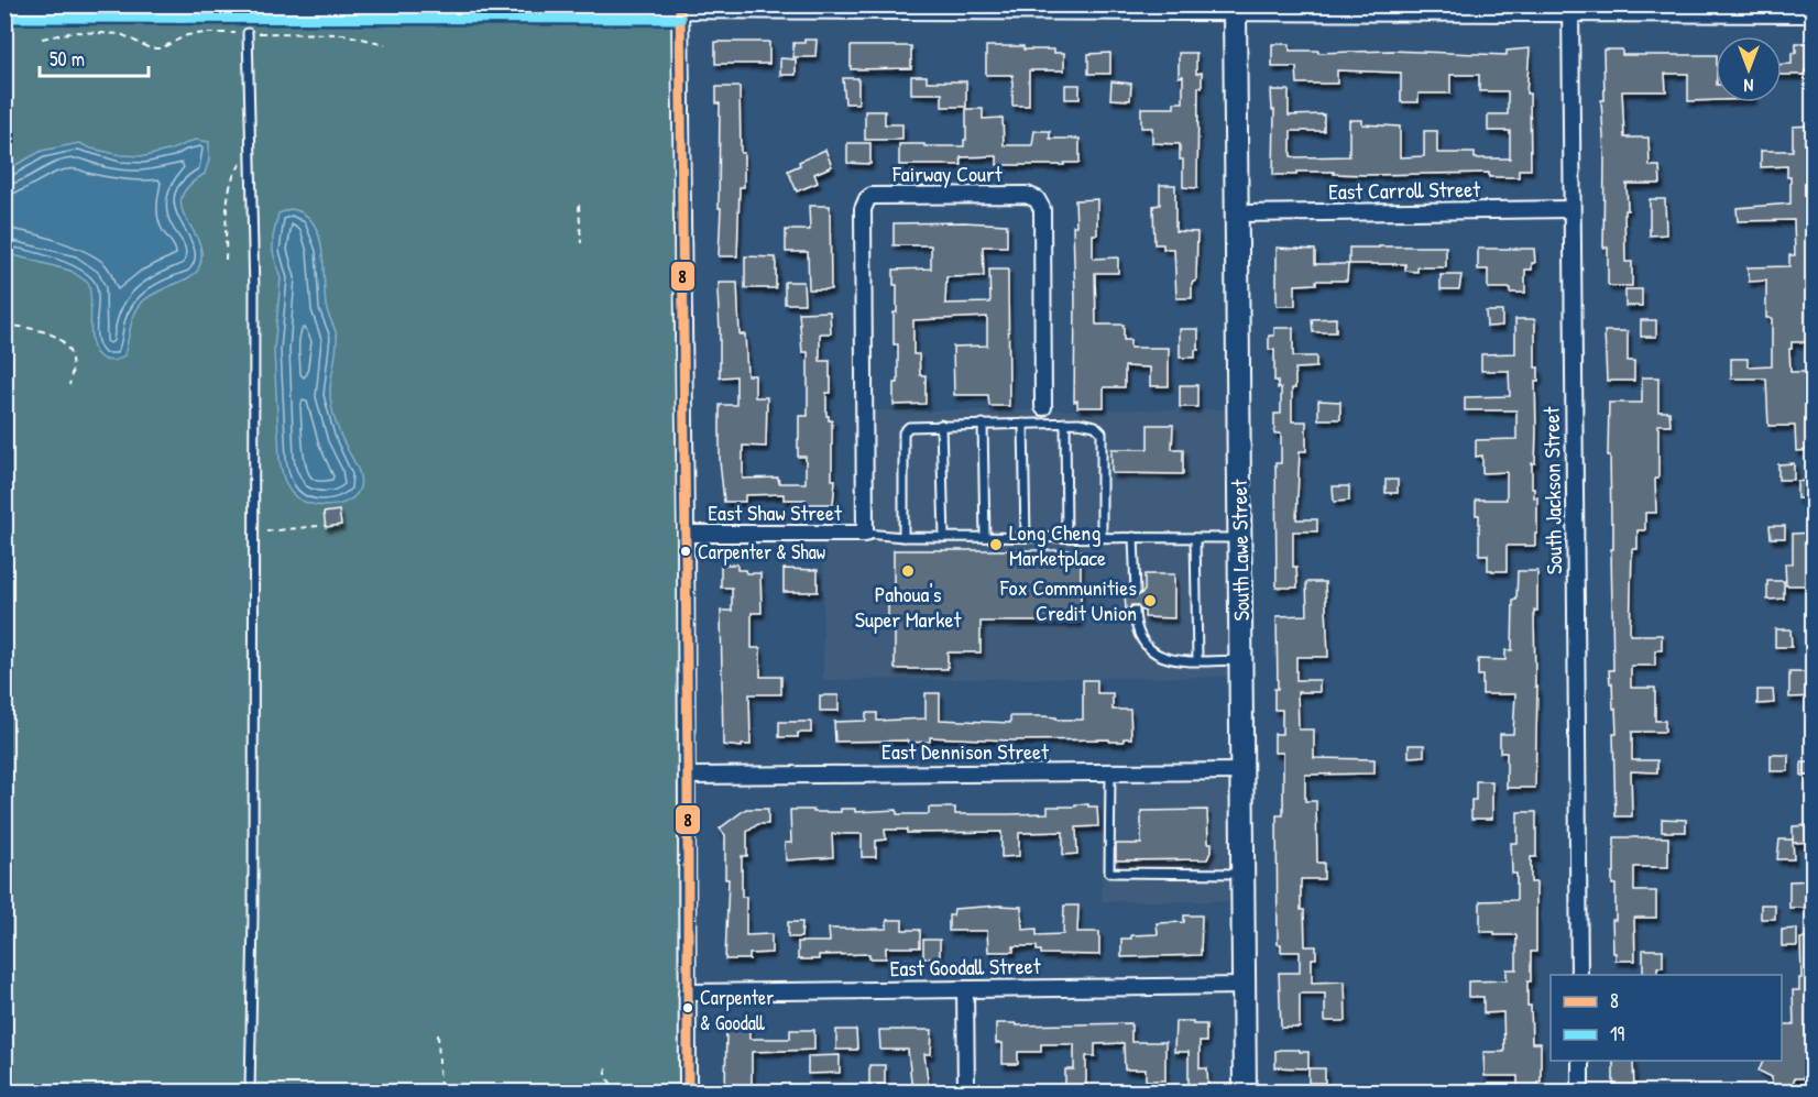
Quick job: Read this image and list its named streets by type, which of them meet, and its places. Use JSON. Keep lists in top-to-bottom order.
{
  "streets": {
    "main road": ["South Lawe Street"],
    "street": [
      "Fairway Court",
      "East Carroll Street",
      "South Jackson Street",
      "East Shaw Street",
      "East Dennison Street",
      "East Goodall Street"
    ]
  },
  "crossings": [
    ["Fairway Court", "East Shaw Street"],
    ["East Carroll Street", "South Jackson Street"],
    ["East Carroll Street", "South Lawe Street"],
    ["South Lawe Street", "East Dennison Street"],
    ["South Lawe Street", "East Goodall Street"]
  ],
  "places": [
    "Long Cheng Marketplace",
    "Carpenter & Shaw",
    "Pahoua's Super Market",
    "Fox Communities Credit Union",
    "Carpenter & Goodall"
  ],
  "lines": ["transit line 8", "transit line 19"],
  "legend": ["8", "19"],
  "scale_bar": "50 m",
  "north": "bottom"
}
